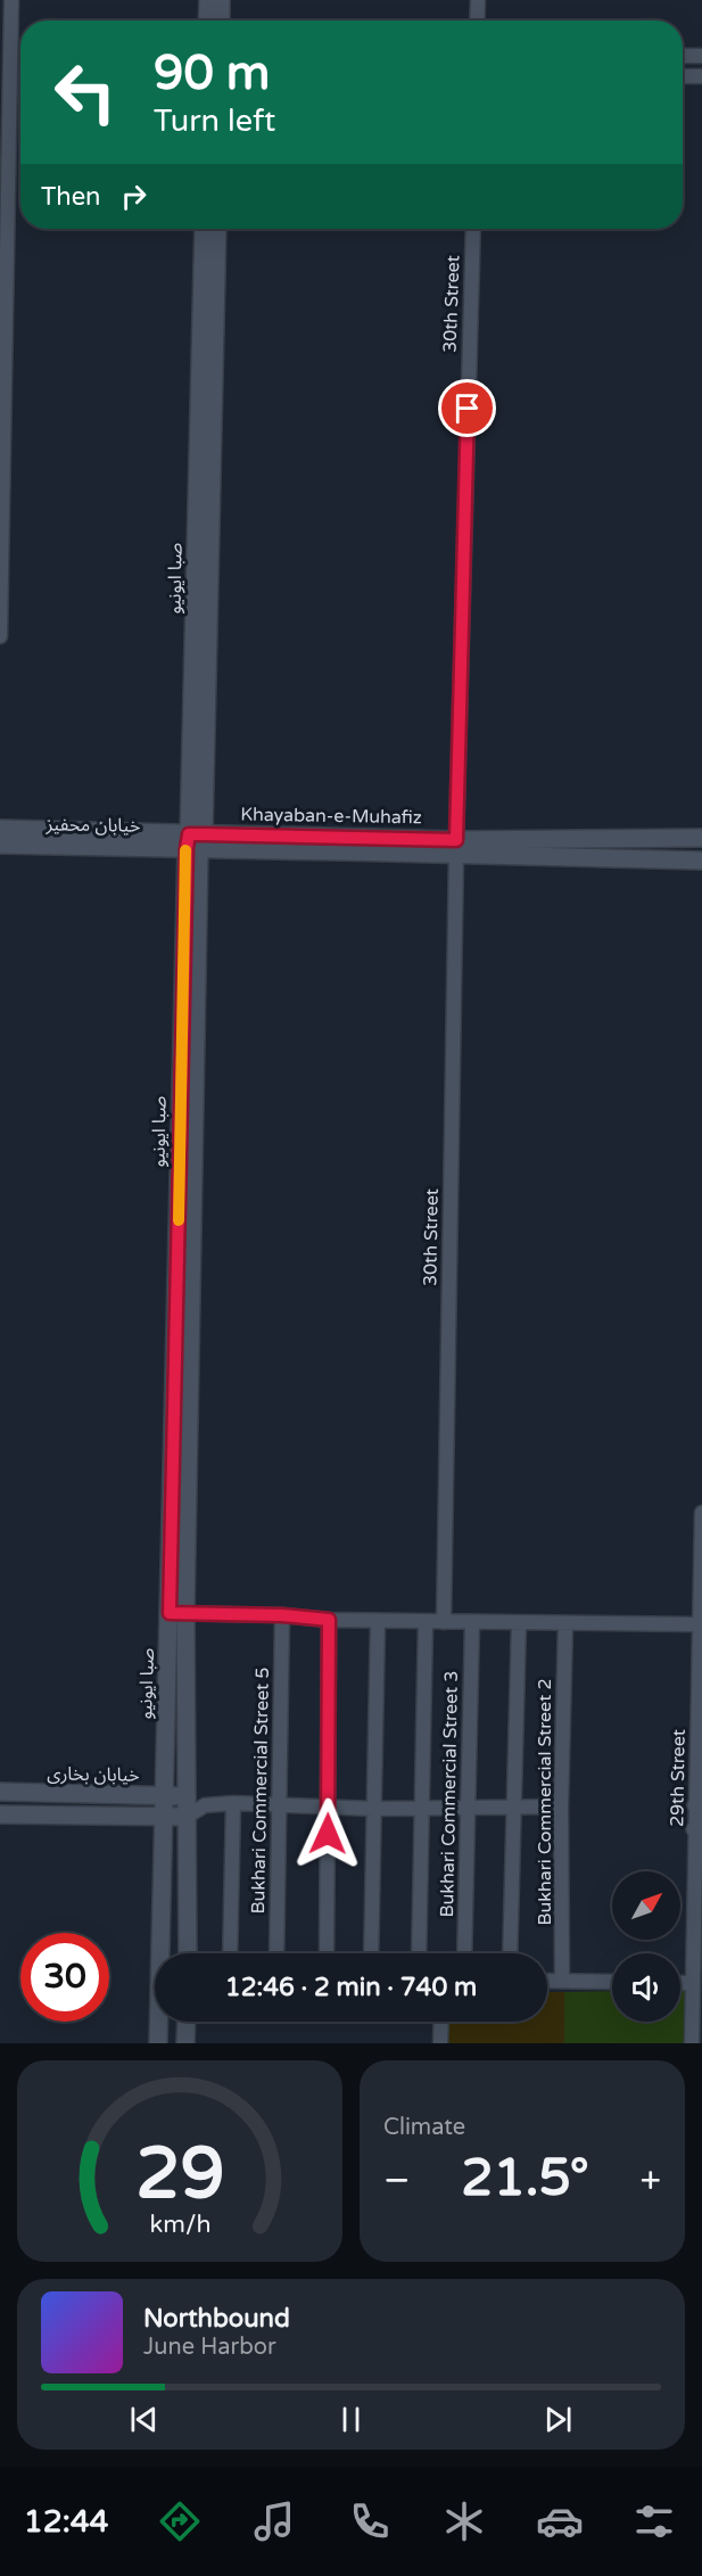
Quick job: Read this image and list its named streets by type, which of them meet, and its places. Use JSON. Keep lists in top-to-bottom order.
{
  "streets": {
    "main road": [
      "صبا ایونیو",
      "Khayaban-e-Muhafiz",
      "خیابان محفیز",
      "خیابان بخاری"
    ],
    "street": [
      "30th Street",
      "29th Street",
      "Bukhari Commercial Street 5",
      "Bukhari Commercial Street 3",
      "Bukhari Commercial Street 2"
    ]
  },
  "crossings": [
    ["30th Street", "Khayaban-e-Muhafiz"],
    ["صبا ایونیو", "Khayaban-e-Muhafiz"],
    ["صبا ایونیو", "خیابان محفیز"],
    ["صبا ایونیو", "خیابان بخاری"],
    ["Khayaban-e-Muhafiz", "خیابان محفیز"]
  ],
  "north": "top right",
  "page": {
    "turn": ["90 m", "Turn left"],
    "then": "Then",
    "limit": "30",
    "trip": "12:46 · 2 min · 740 m",
    "tile": "Climate",
    "heat": ["−", "21.5°", "+"],
    "song": ["Northbound", "June Harbor"],
    "tabs": "12:44",
    "gauge": ["29", "km/h"]
  }
}
